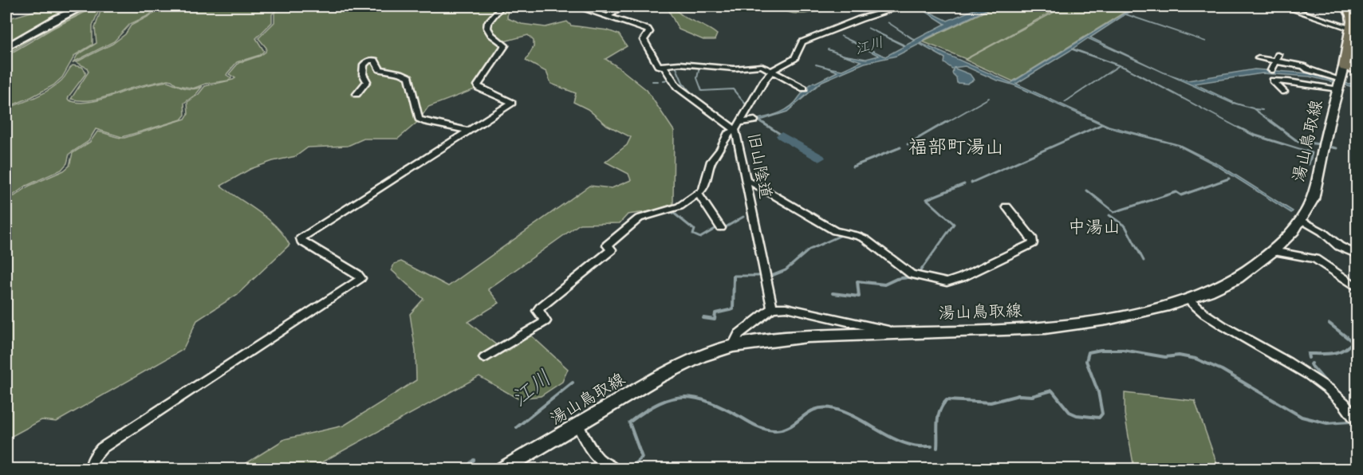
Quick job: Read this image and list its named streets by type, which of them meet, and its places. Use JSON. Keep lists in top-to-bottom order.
{
  "streets": {
    "main road": ["湯山鳥取線"],
    "street": ["旧山陰道"]
  },
  "districts": ["福部町湯山", "中湯山"],
  "water": ["江川"]
}
